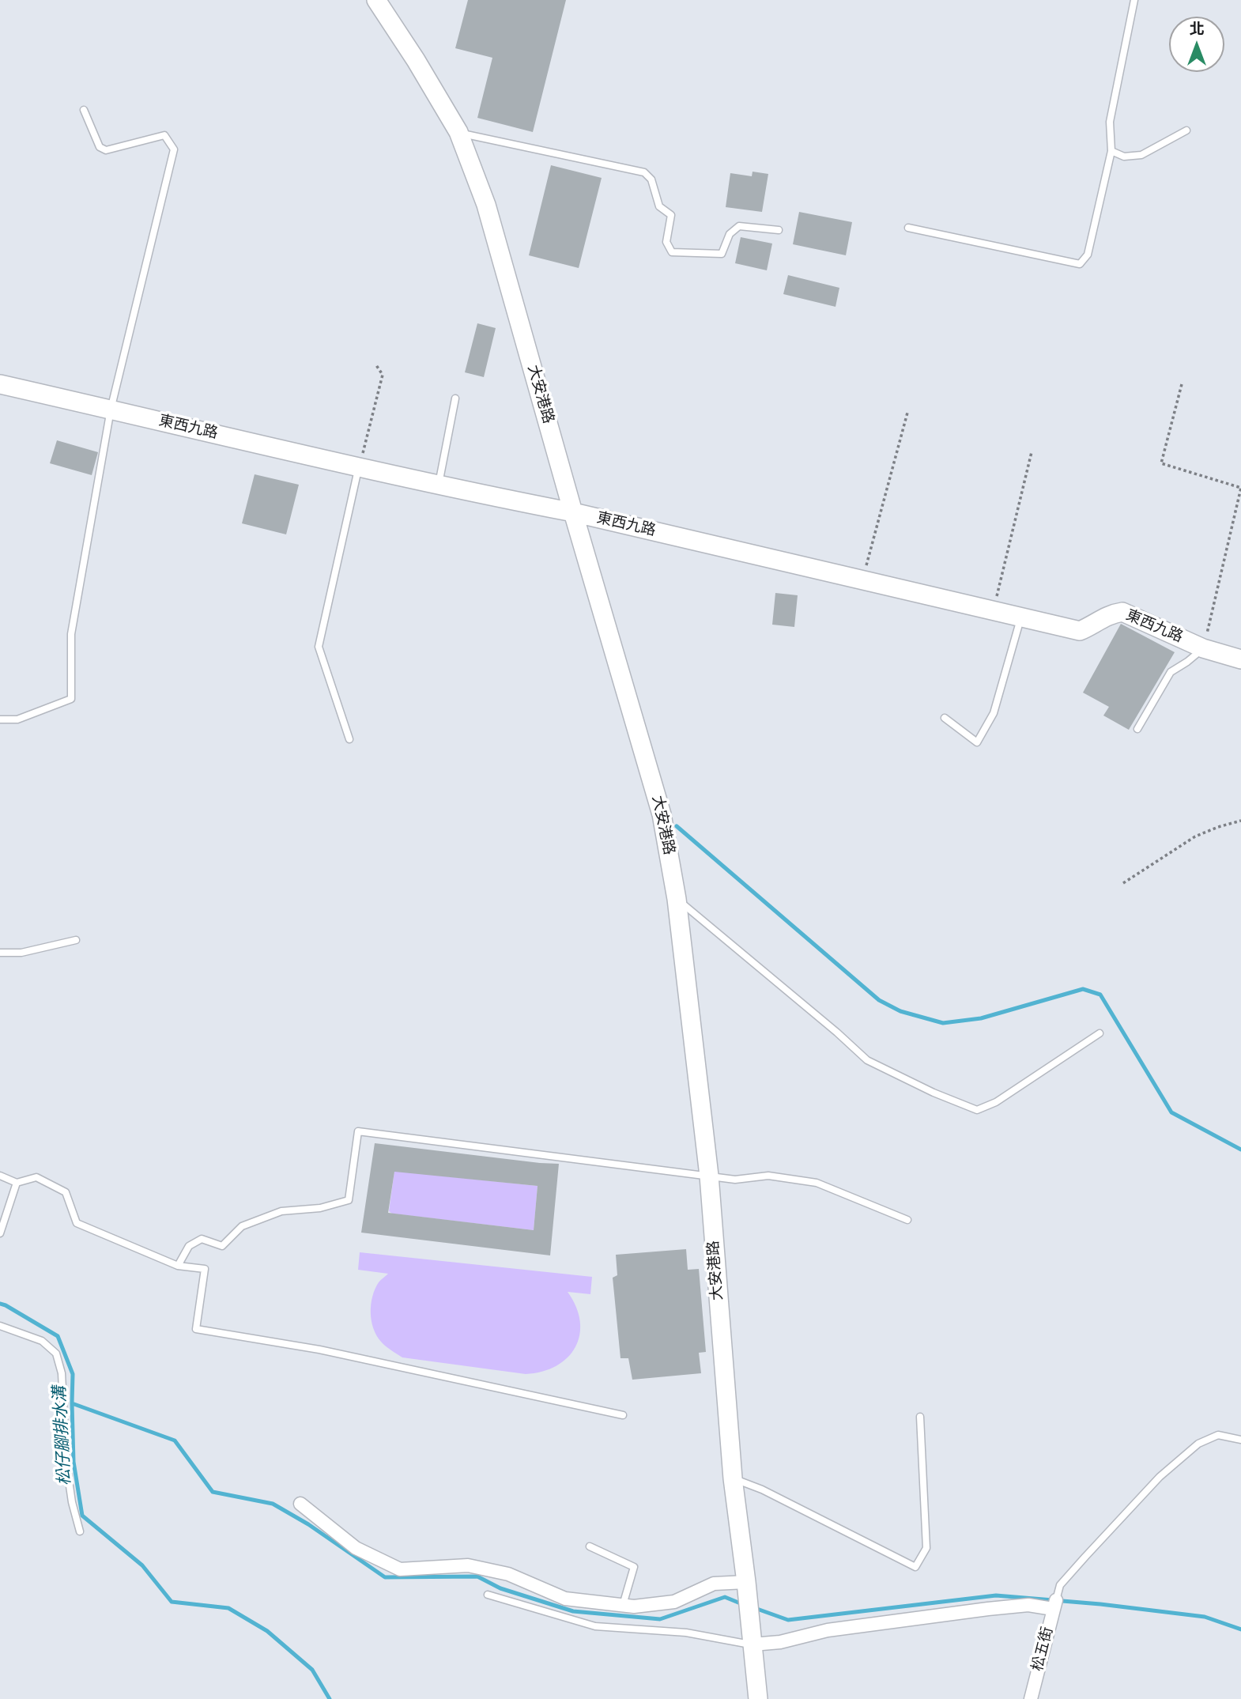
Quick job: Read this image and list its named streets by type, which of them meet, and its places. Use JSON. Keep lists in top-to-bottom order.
{
  "streets": {
    "main road": ["大安港路", "東西九路"],
    "street": ["松五街"]
  },
  "crossings": [
    ["大安港路", "東西九路"]
  ],
  "water": ["松仔腳排水溝"],
  "north": "top"
}
